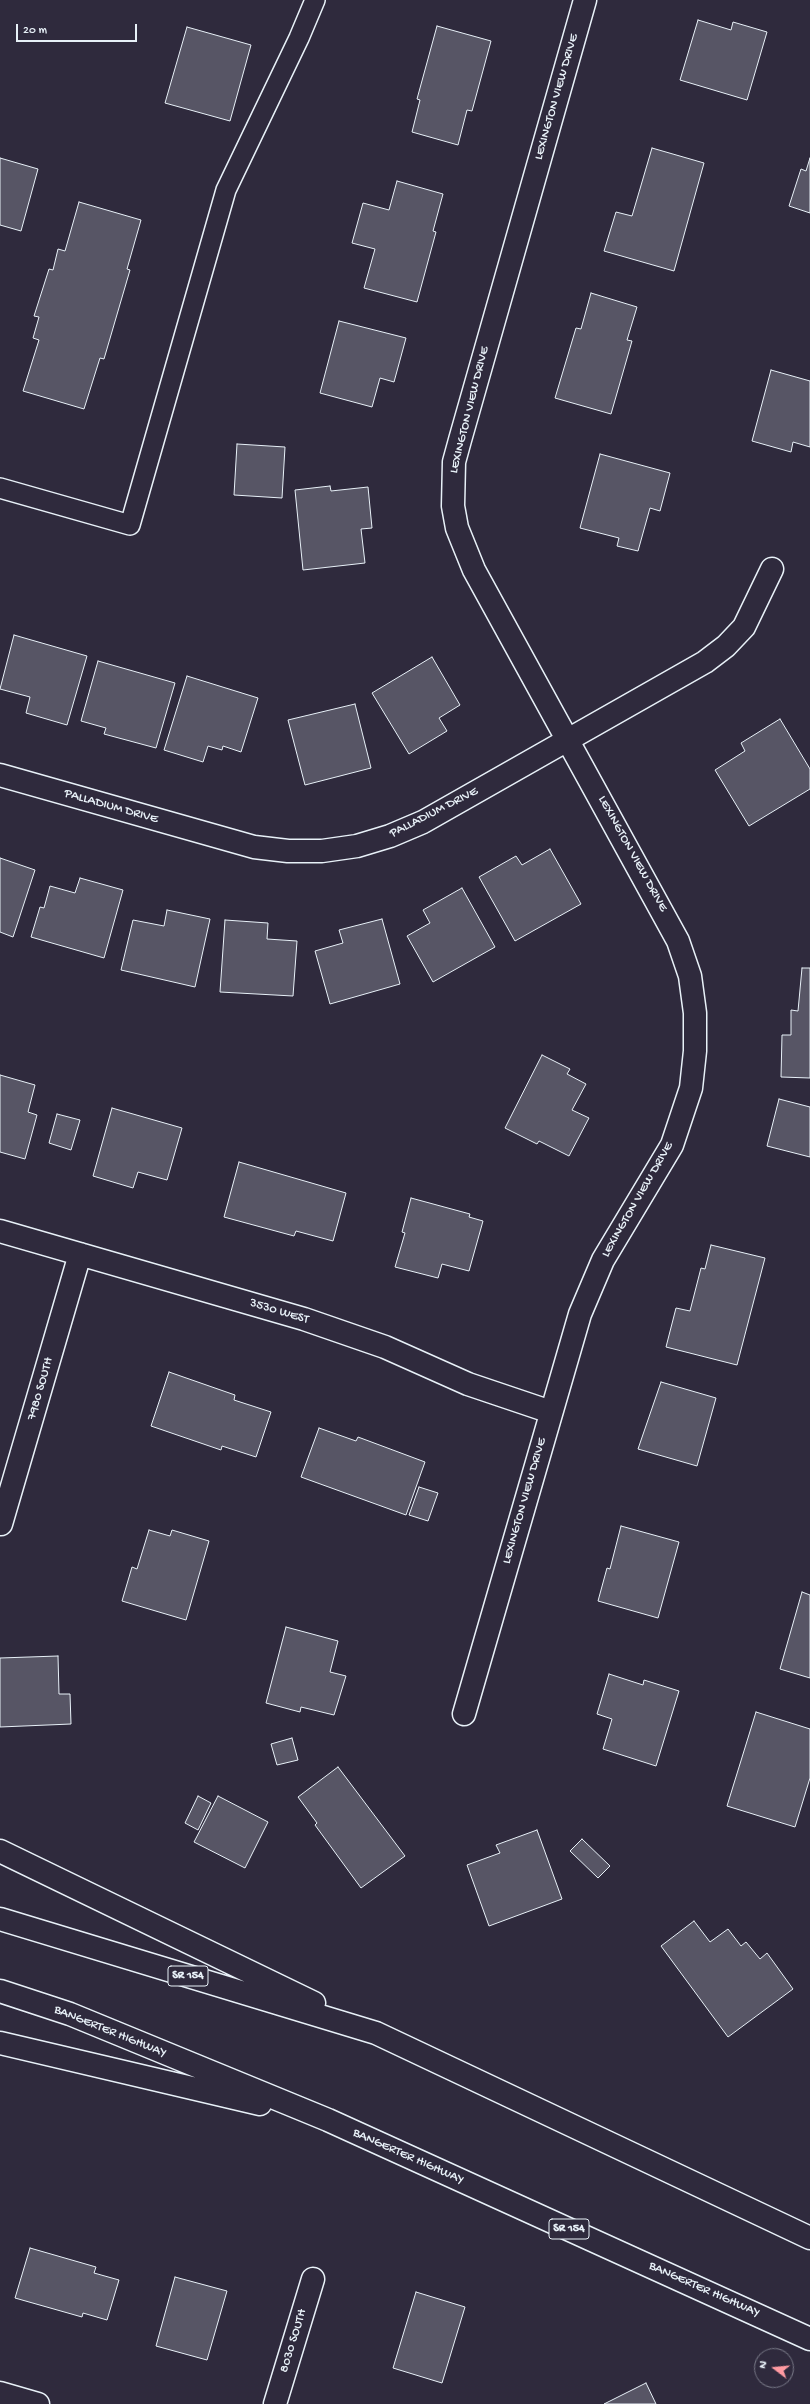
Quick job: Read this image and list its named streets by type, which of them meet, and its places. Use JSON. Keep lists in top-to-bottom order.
{
  "streets": {
    "main road": [
      "LEXINGTON VIEW DRIVE",
      "PALLADIUM DRIVE",
      "3530 WEST",
      "7980 SOUTH",
      "SR 154",
      "BANGERTER HIGHWAY",
      "8030 SOUTH"
    ]
  },
  "crossings": [
    ["LEXINGTON VIEW DRIVE", "PALLADIUM DRIVE"],
    ["LEXINGTON VIEW DRIVE", "3530 WEST"],
    ["3530 WEST", "7980 SOUTH"]
  ],
  "scale_bar": "20 m",
  "north": "left"
}
